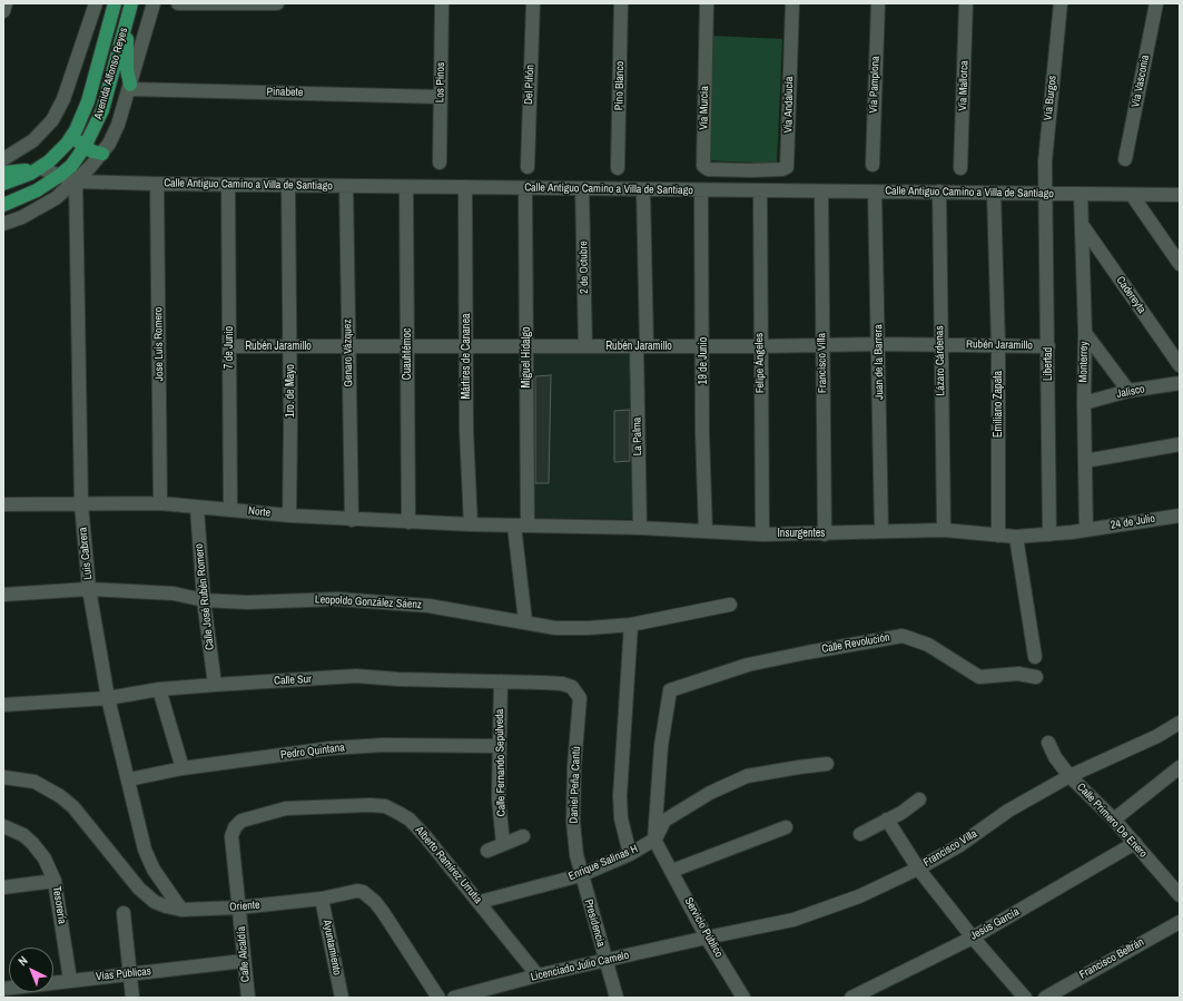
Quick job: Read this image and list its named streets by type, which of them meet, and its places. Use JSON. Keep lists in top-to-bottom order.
{
  "streets": {
    "main road": ["Avenida Alfonso Reyes"],
    "street": [
      "Vía Vasconia",
      "Los Pinos",
      "Del Piñón",
      "Vía Pamplona",
      "Pino Blanco",
      "Vía Mallorca",
      "Pinabete",
      "Vía Burgos",
      "Vía Andalucía",
      "Vía Murcia",
      "Calle Antiguo Camino a Villa de Santiago",
      "2 de Octubre",
      "Cadereyta",
      "Jose Luis Romero",
      "Rubén Jaramillo",
      "7 de Junio",
      "Genaro Vázquez",
      "Cuauhtémoc",
      "Mártires de Cananea",
      "Miguel Hidalgo",
      "19 de Junio",
      "Lázaro Cárdenas",
      "Juan de la Barrera",
      "Monterrey",
      "Felipe Ángeles",
      "Francisco Villa",
      "Libertad",
      "1ro. de Mayo",
      "Jalisco",
      "Emiliano Zapata",
      "La Palma",
      "Norte",
      "24 de Julio",
      "Insurgentes",
      "Luis Cabrera",
      "Calle José Rubén Romero",
      "Leopoldo González Sáenz",
      "Calle Revolución",
      "Calle Sur",
      "Pedro Quintana",
      "Calle Fernando Sepúlveda",
      "Daniel Peña Cantú",
      "Calle Primero De Enero",
      "Enrique Salinas H",
      "Alberto Ramírez Urrutia",
      "Tesorería",
      "Oriente",
      "Presidencia",
      "Jesús García",
      "Servicio Público",
      "Ayuntamiento",
      "Calle Alcaldía",
      "Francisco Beltrán",
      "Licenciado Julio Camelo",
      "Vías Públicas"
    ]
  },
  "crossings": [
    ["Avenida Alfonso Reyes", "Calle Antiguo Camino a Villa de Santiago"],
    ["Los Pinos", "Pinabete"],
    ["Vía Burgos", "Calle Antiguo Camino a Villa de Santiago"],
    ["Vía Burgos", "Libertad"],
    ["Vía Andalucía", "Vía Murcia"],
    ["Calle Antiguo Camino a Villa de Santiago", "2 de Octubre"],
    ["Calle Antiguo Camino a Villa de Santiago", "Jose Luis Romero"],
    ["Calle Antiguo Camino a Villa de Santiago", "7 de Junio"],
    ["Calle Antiguo Camino a Villa de Santiago", "Genaro Vázquez"],
    ["Calle Antiguo Camino a Villa de Santiago", "Cuauhtémoc"],
    ["Calle Antiguo Camino a Villa de Santiago", "Mártires de Cananea"],
    ["Calle Antiguo Camino a Villa de Santiago", "Miguel Hidalgo"],
    ["Calle Antiguo Camino a Villa de Santiago", "19 de Junio"],
    ["Calle Antiguo Camino a Villa de Santiago", "Lázaro Cárdenas"],
    ["Calle Antiguo Camino a Villa de Santiago", "Juan de la Barrera"],
    ["Calle Antiguo Camino a Villa de Santiago", "Monterrey"],
    ["Calle Antiguo Camino a Villa de Santiago", "Felipe Ángeles"],
    ["Calle Antiguo Camino a Villa de Santiago", "Francisco Villa"],
    ["Calle Antiguo Camino a Villa de Santiago", "Libertad"],
    ["Calle Antiguo Camino a Villa de Santiago", "1ro. de Mayo"],
    ["Calle Antiguo Camino a Villa de Santiago", "Emiliano Zapata"],
    ["Calle Antiguo Camino a Villa de Santiago", "La Palma"],
    ["Calle Antiguo Camino a Villa de Santiago", "Luis Cabrera"],
    ["2 de Octubre", "Rubén Jaramillo"],
    ["Cadereyta", "Monterrey"],
    ["Jose Luis Romero", "Norte"],
    ["Rubén Jaramillo", "7 de Junio"],
    ["Rubén Jaramillo", "Genaro Vázquez"],
    ["Rubén Jaramillo", "Cuauhtémoc"],
    ["Rubén Jaramillo", "Mártires de Cananea"],
    ["Rubén Jaramillo", "Miguel Hidalgo"],
    ["Rubén Jaramillo", "19 de Junio"],
    ["Rubén Jaramillo", "Lázaro Cárdenas"],
    ["Rubén Jaramillo", "Juan de la Barrera"],
    ["Rubén Jaramillo", "Felipe Ángeles"],
    ["Rubén Jaramillo", "Francisco Villa"],
    ["Rubén Jaramillo", "Libertad"],
    ["Rubén Jaramillo", "1ro. de Mayo"],
    ["Rubén Jaramillo", "Emiliano Zapata"],
    ["Rubén Jaramillo", "La Palma"],
    ["7 de Junio", "Norte"],
    ["Genaro Vázquez", "Norte"],
    ["Cuauhtémoc", "Norte"],
    ["Mártires de Cananea", "Norte"],
    ["Miguel Hidalgo", "Norte"],
    ["Miguel Hidalgo", "Insurgentes"],
    ["Miguel Hidalgo", "Leopoldo González Sáenz"],
    ["19 de Junio", "Insurgentes"],
    ["Lázaro Cárdenas", "Insurgentes"],
    ["Juan de la Barrera", "Insurgentes"],
    ["Monterrey", "Jalisco"],
    ["Monterrey", "24 de Julio"],
    ["Monterrey", "Insurgentes"],
    ["Felipe Ángeles", "Insurgentes"],
    ["Francisco Villa", "Insurgentes"],
    ["Francisco Villa", "Calle Primero De Enero"],
    ["Francisco Villa", "Servicio Público"],
    ["Francisco Villa", "Licenciado Julio Camelo"],
    ["Libertad", "Insurgentes"],
    ["1ro. de Mayo", "Norte"],
    ["Emiliano Zapata", "Insurgentes"],
    ["La Palma", "Insurgentes"],
    ["Norte", "Insurgentes"],
    ["Norte", "Luis Cabrera"],
    ["Norte", "Calle José Rubén Romero"],
    ["24 de Julio", "Insurgentes"],
    ["Luis Cabrera", "Leopoldo González Sáenz"],
    ["Luis Cabrera", "Calle Sur"],
    ["Luis Cabrera", "Pedro Quintana"],
    ["Luis Cabrera", "Oriente"],
    ["Calle José Rubén Romero", "Leopoldo González Sáenz"],
    ["Calle José Rubén Romero", "Calle Sur"],
    ["Calle Revolución", "Enrique Salinas H"],
    ["Calle Revolución", "Servicio Público"],
    ["Calle Sur", "Calle Fernando Sepúlveda"],
    ["Calle Sur", "Daniel Peña Cantú"],
    ["Pedro Quintana", "Calle Fernando Sepúlveda"],
    ["Daniel Peña Cantú", "Enrique Salinas H"],
    ["Daniel Peña Cantú", "Presidencia"],
    ["Calle Primero De Enero", "Jesús García"],
    ["Enrique Salinas H", "Alberto Ramírez Urrutia"],
    ["Enrique Salinas H", "Presidencia"],
    ["Enrique Salinas H", "Servicio Público"],
    ["Alberto Ramírez Urrutia", "Calle Alcaldía"],
    ["Alberto Ramírez Urrutia", "Licenciado Julio Camelo"],
    ["Tesorería", "Vías Públicas"],
    ["Oriente", "Ayuntamiento"],
    ["Oriente", "Calle Alcaldía"],
    ["Presidencia", "Licenciado Julio Camelo"],
    ["Servicio Público", "Licenciado Julio Camelo"],
    ["Calle Alcaldía", "Vías Públicas"]
  ],
  "north": "top left"
}
